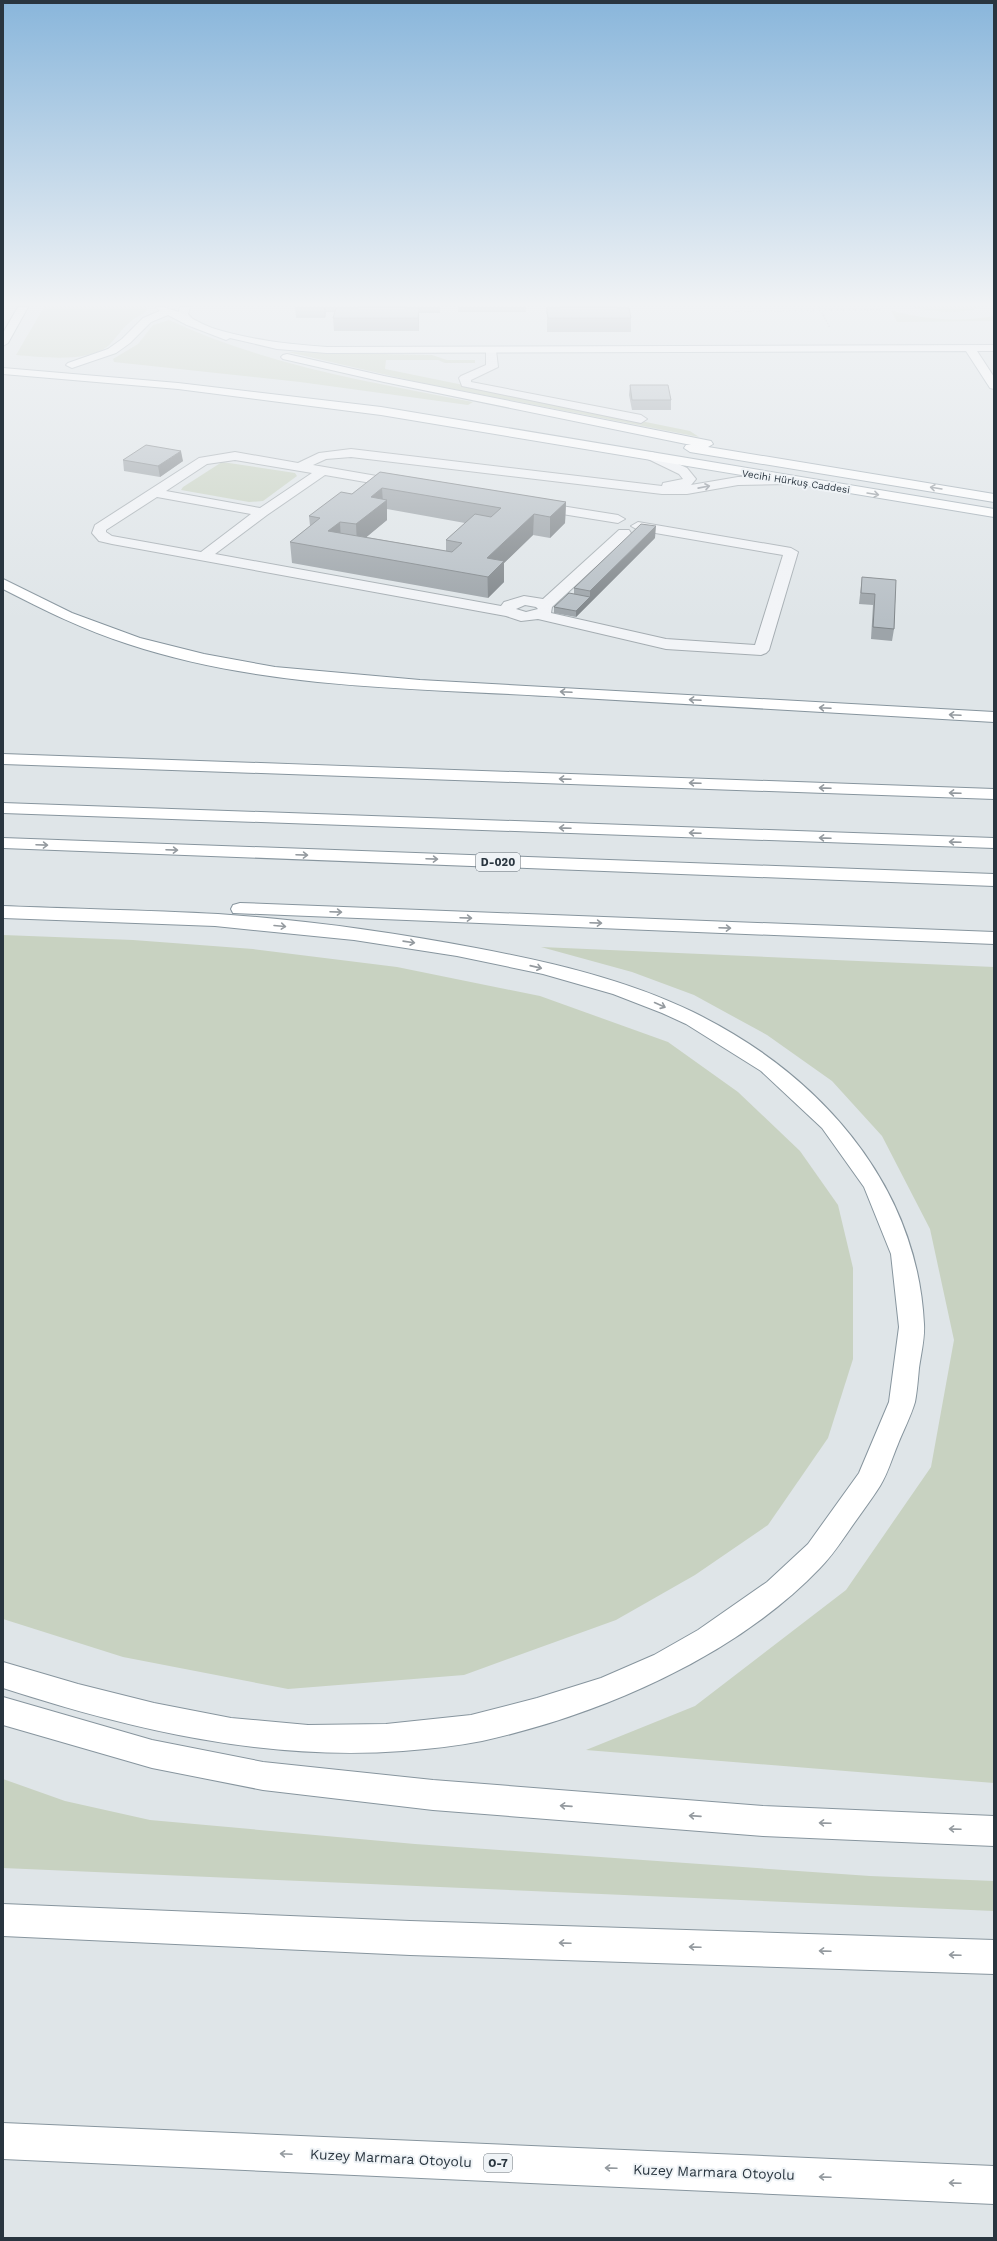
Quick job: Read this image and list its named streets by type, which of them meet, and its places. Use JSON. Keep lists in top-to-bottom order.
{
  "streets": {
    "main road": [
      "Vecihi Hürkuş Caddesi",
      "D-020",
      "Kuzey Marmara Otoyolu",
      "O-7"
    ]
  },
  "one_way": ["Kuzey Marmara Otoyolu"]
}
